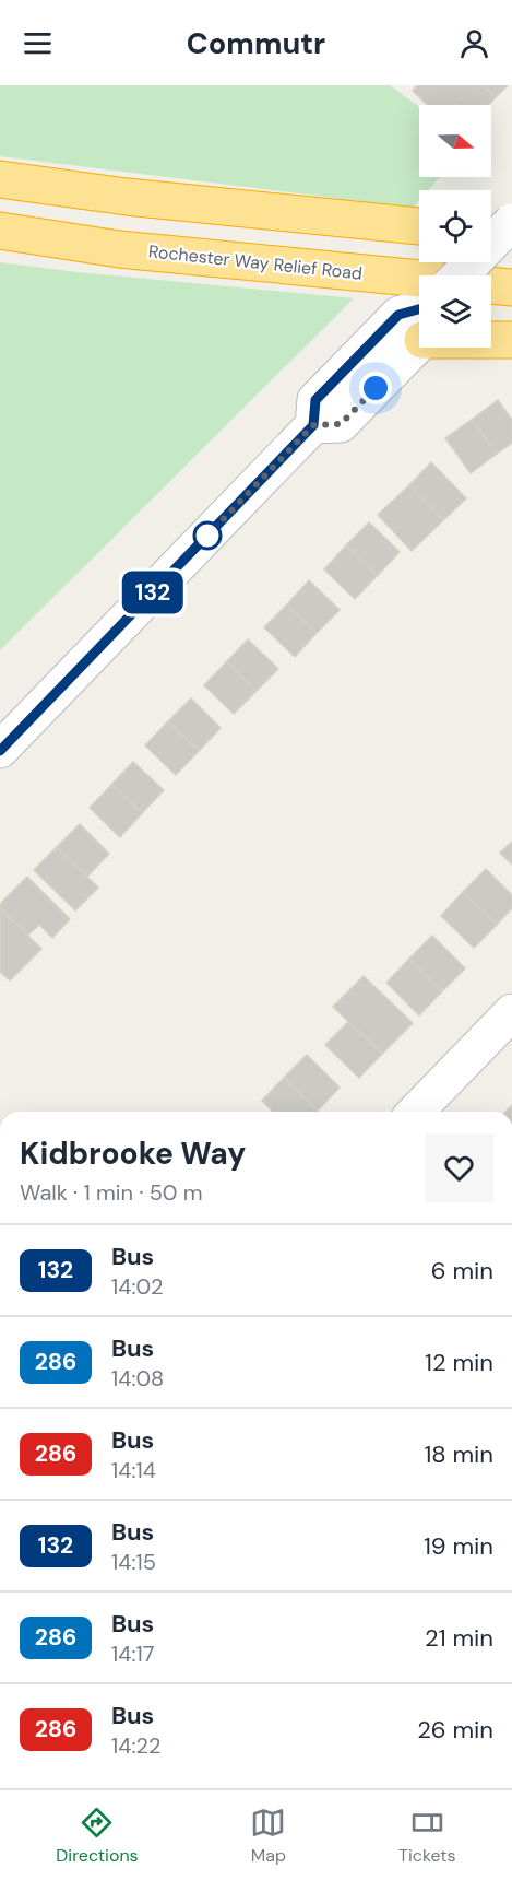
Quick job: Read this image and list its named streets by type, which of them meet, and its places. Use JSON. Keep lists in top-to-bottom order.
{
  "streets": {
    "highway": ["Rochester Way Relief Road"]
  },
  "lines": ["bus line 132"],
  "north": "right",
  "page": {
    "header": "Commutr",
    "on_map": "132",
    "heading": ["Kidbrooke Way", "Walk · 1 min · 50 m"],
    "list": [
      {
        "mark": "132",
        "name": "Bus",
        "note": "14:02",
        "value": "6 min"
      },
      {
        "mark": "286",
        "name": "Bus",
        "note": "14:08",
        "value": "12 min"
      },
      {
        "mark": "286",
        "name": "Bus",
        "note": "14:14",
        "value": "18 min"
      },
      {
        "mark": "132",
        "name": "Bus",
        "note": "14:15",
        "value": "19 min"
      },
      {
        "mark": "286",
        "name": "Bus",
        "note": "14:17",
        "value": "21 min"
      },
      {
        "mark": "286",
        "name": "Bus",
        "note": "14:22",
        "value": "26 min"
      }
    ],
    "tabs": ["Directions", "Map", "Tickets"]
  }
}
